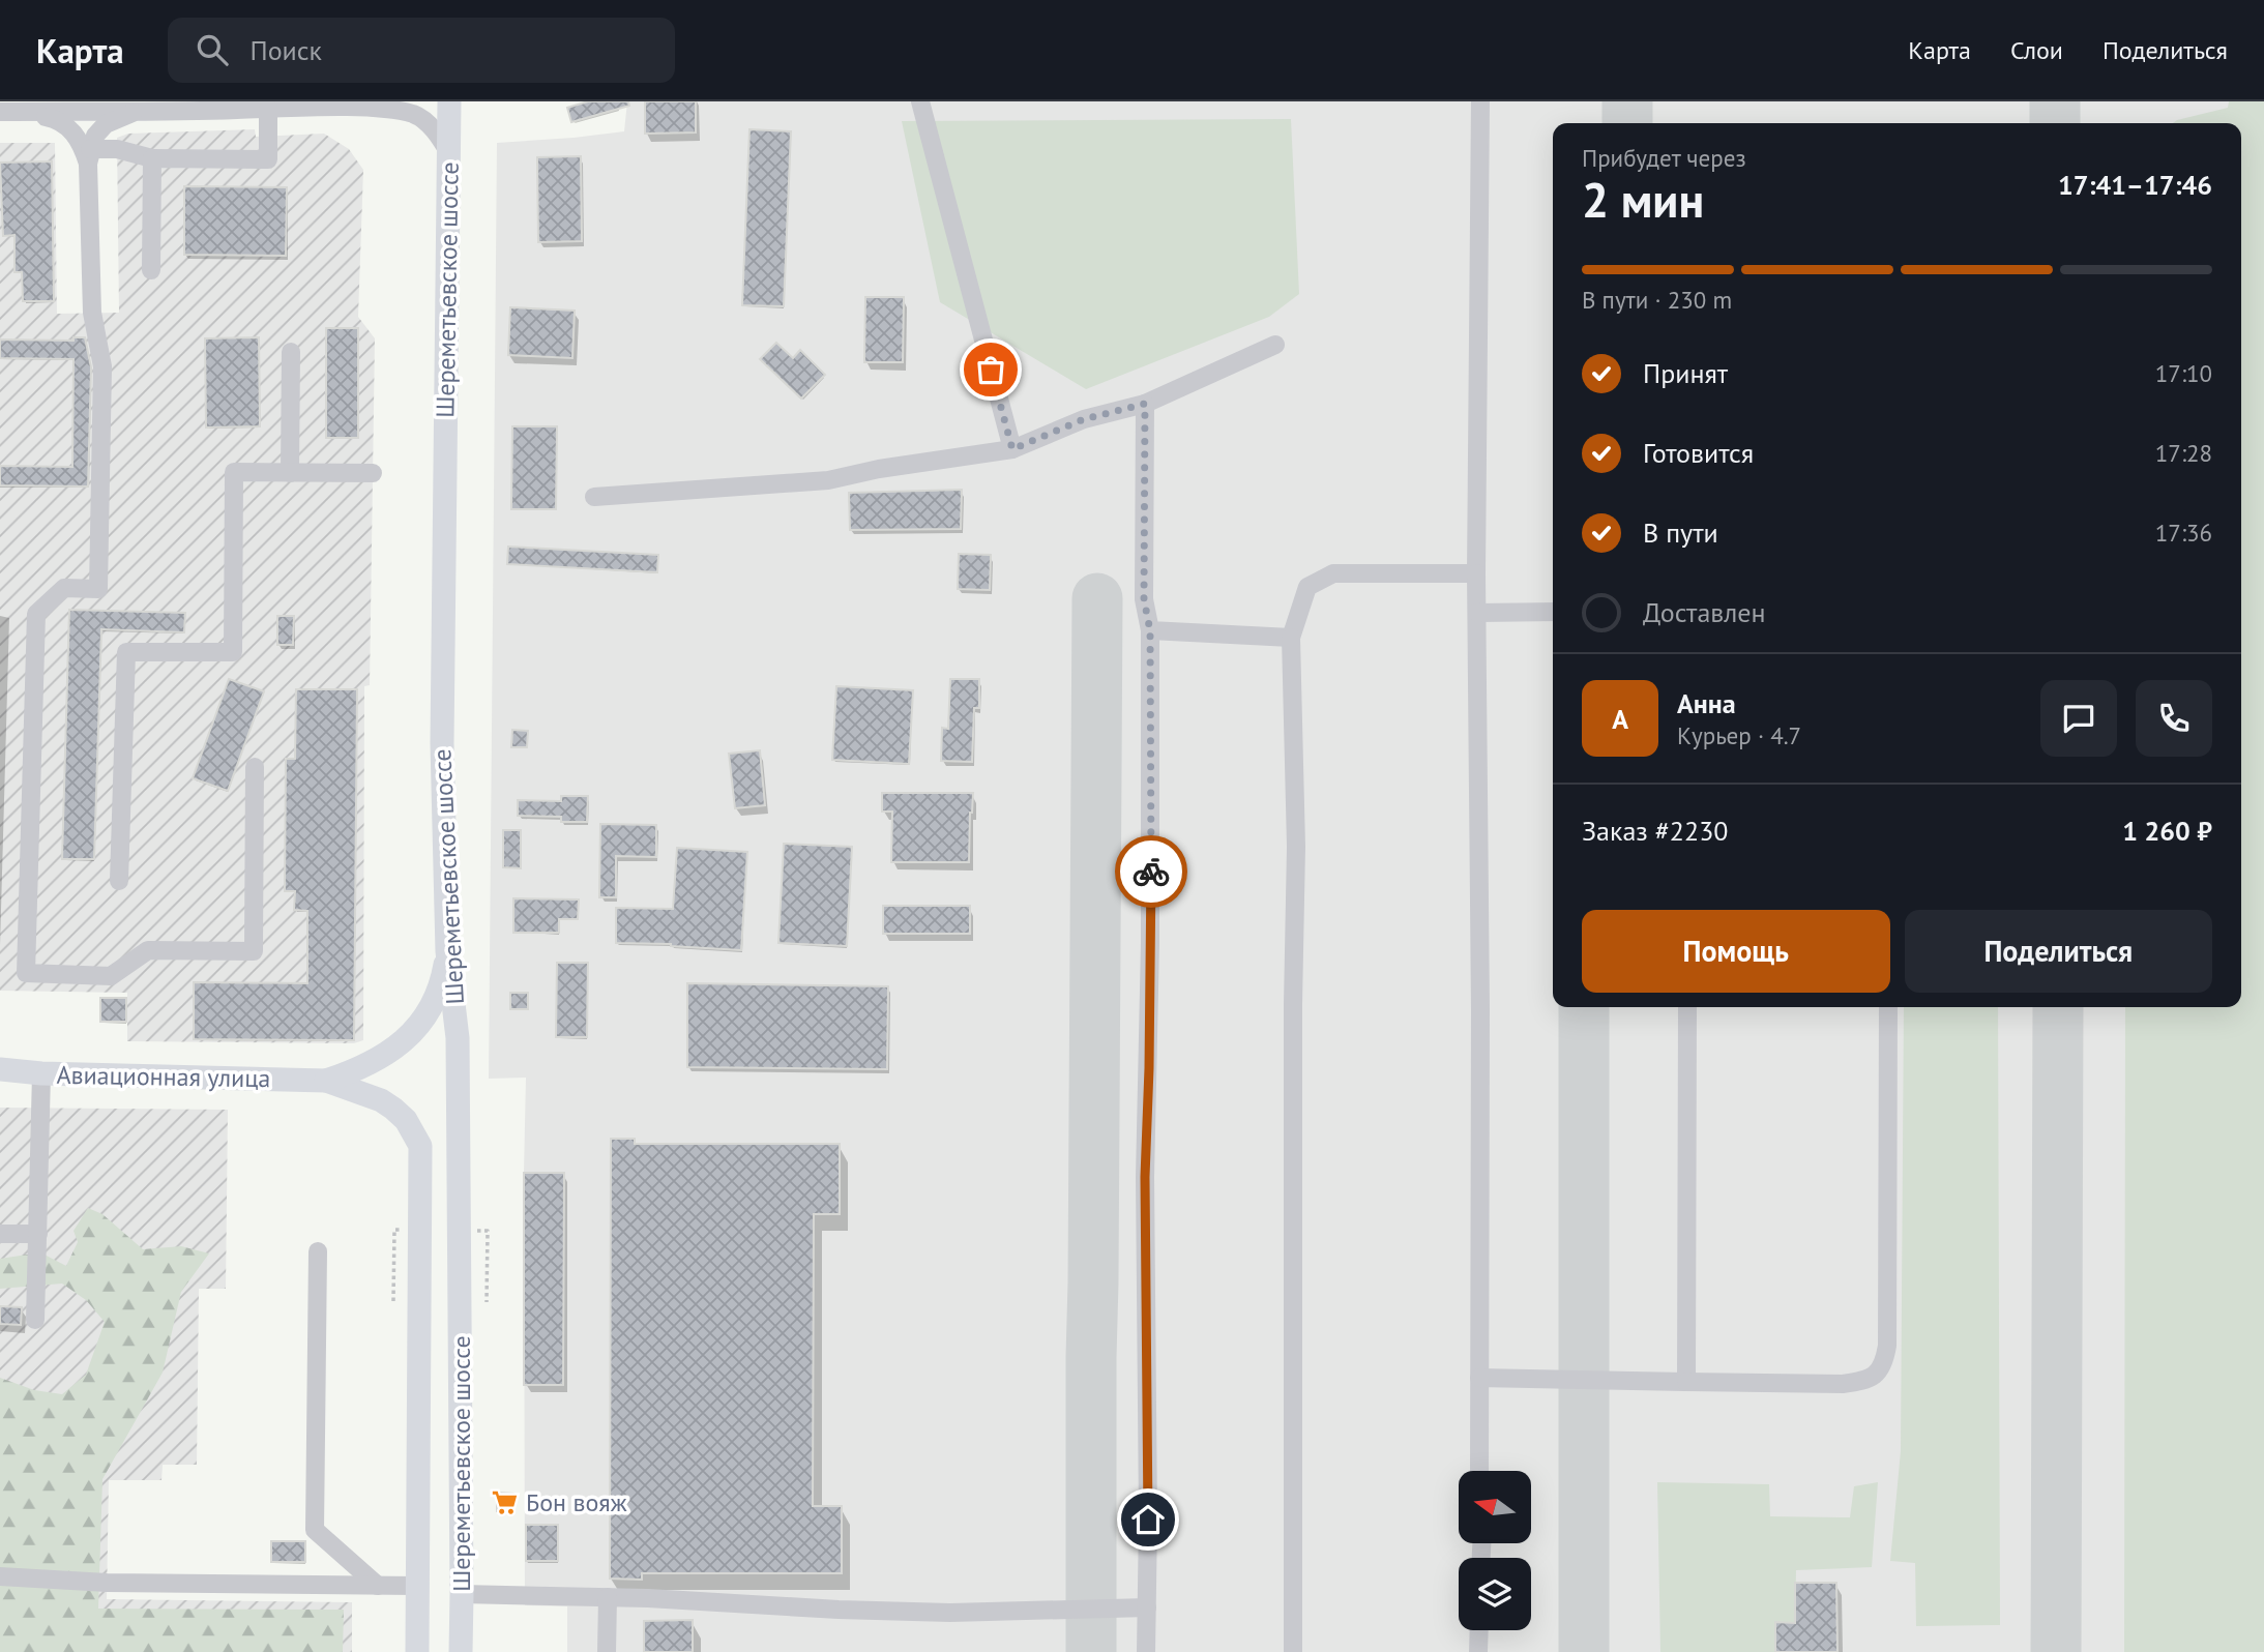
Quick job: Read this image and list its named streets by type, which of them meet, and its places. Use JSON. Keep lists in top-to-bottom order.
{
  "streets": {
    "main road": ["Шереметьевское шоссе", "Авиационная улица"]
  },
  "crossings": [
    ["Шереметьевское шоссе", "Авиационная улица"]
  ],
  "places": {
    "supermarket": ["Бон вояж"]
  },
  "north": "left",
  "page": {
    "header": "Карта",
    "search": "Поиск",
    "nav": ["Карта", "Слои", "Поделиться"],
    "heading": ["2 мин", "Прибудет через", "17:41–17:46"],
    "panel": [
      "Анна",
      "Курьер · 4.7",
      "Заказ #2230",
      "1 260 ₽"
    ],
    "bar": "В пути · 230 m",
    "list": [
      ["Принят", "17:10"],
      ["Готовится", "17:28"],
      ["В пути", "17:36"],
      "Доставлен"
    ],
    "round": "А",
    "buttons": ["Помощь", "Поделиться"]
  }
}
